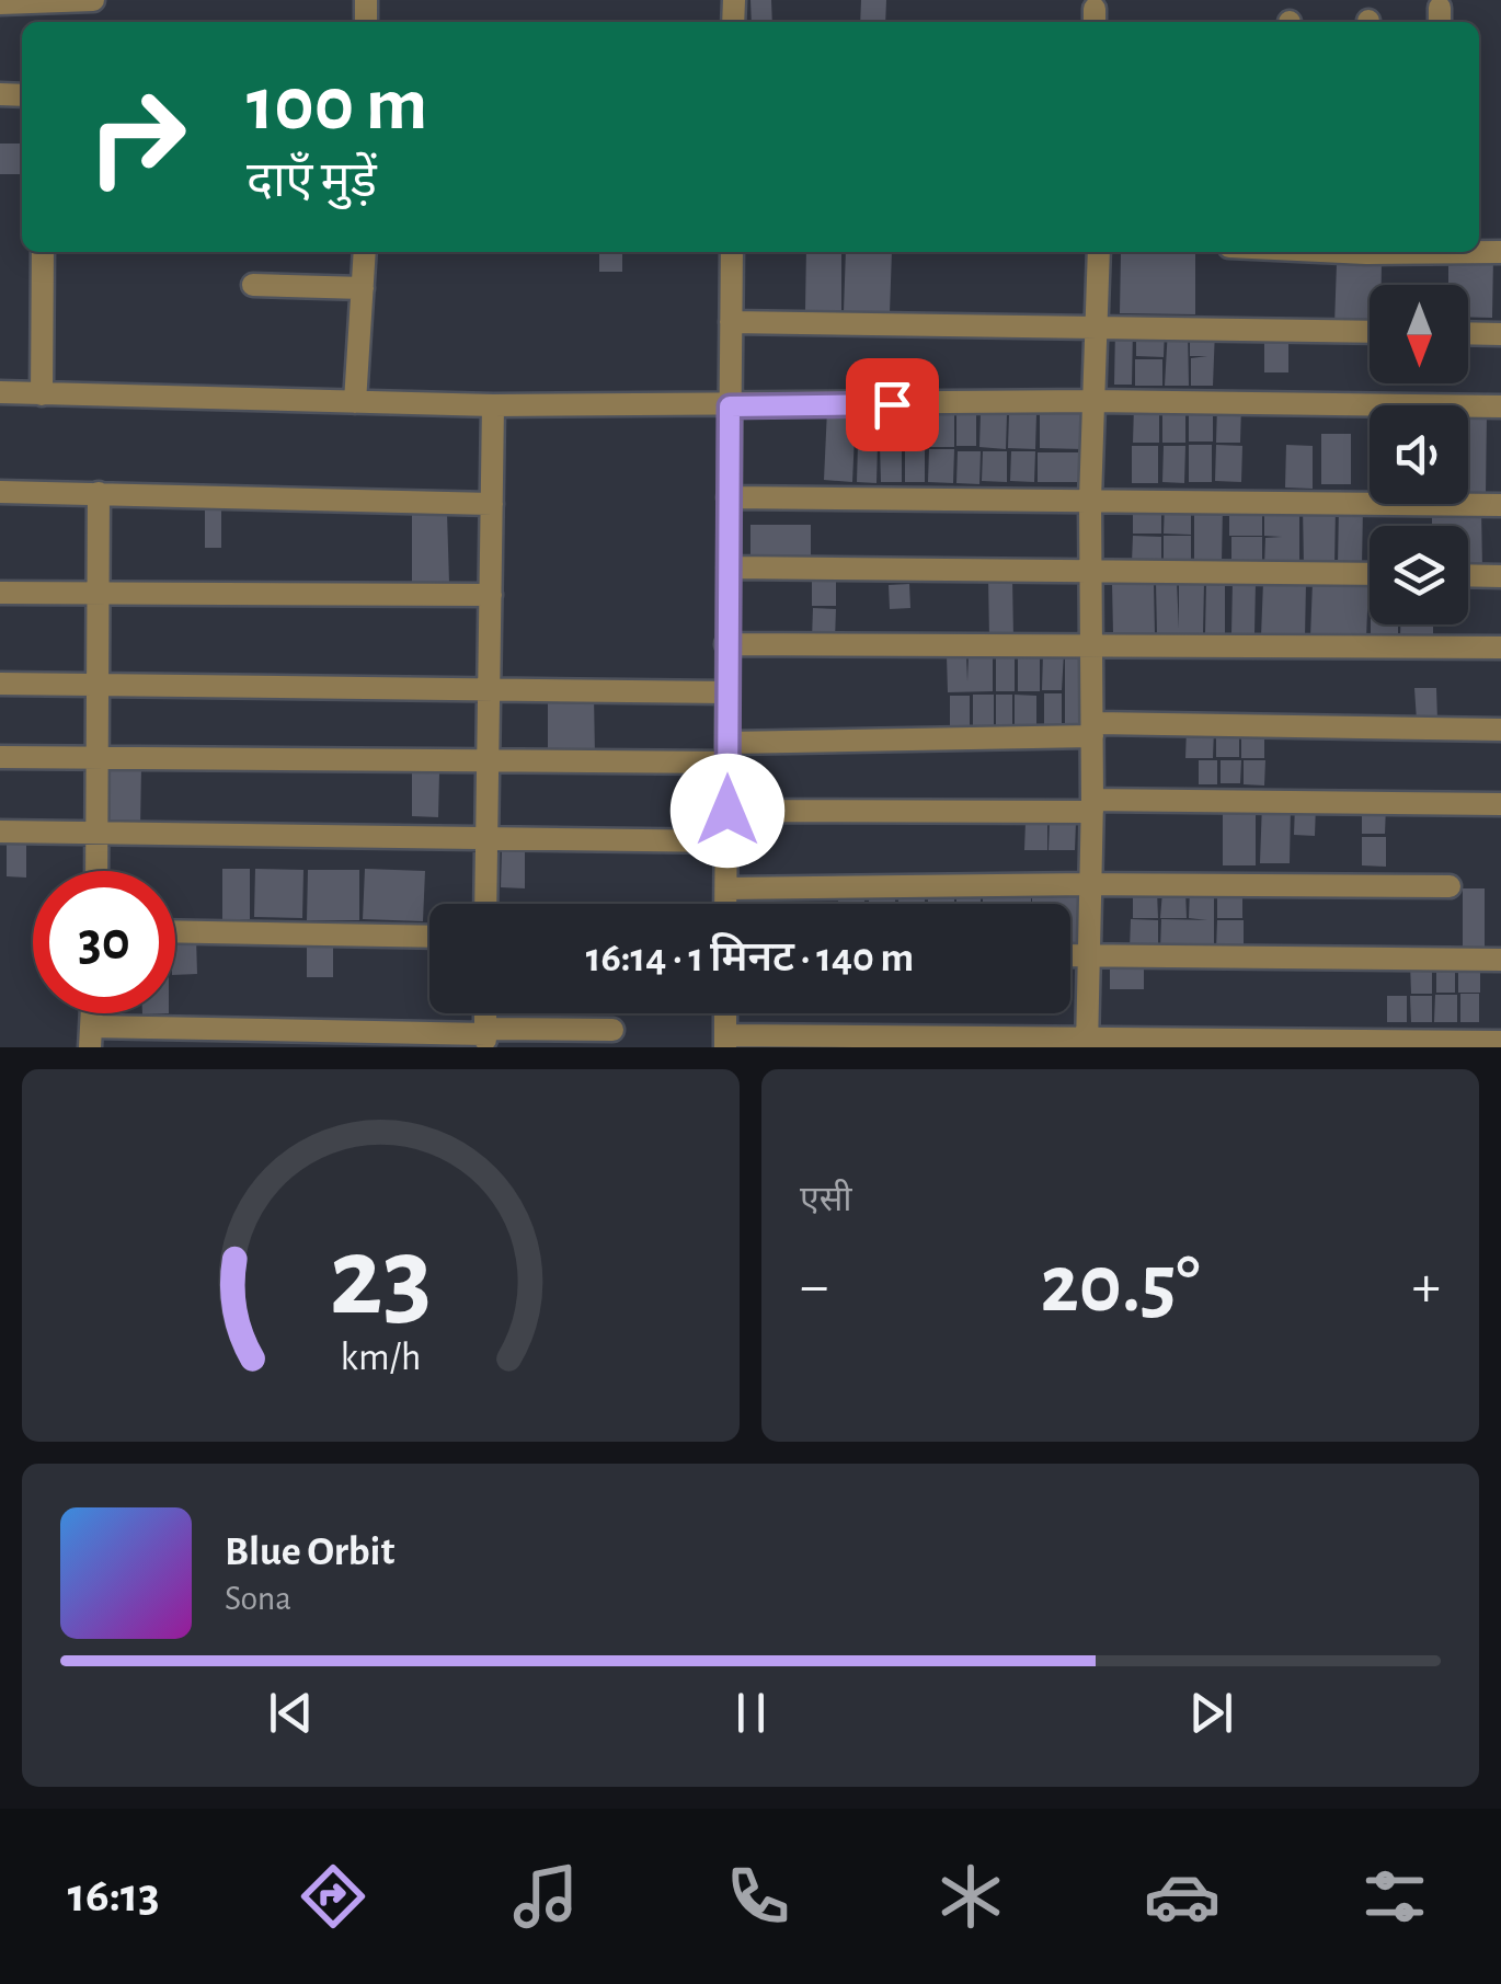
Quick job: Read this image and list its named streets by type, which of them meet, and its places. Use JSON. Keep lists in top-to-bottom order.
{
  "north": "bottom",
  "page": {
    "turn": ["100 m", "दाएँ मुड़ें"],
    "limit": "30",
    "trip": "16:14 · 1 मिनट · 140 m",
    "tile": "एसी",
    "heat": ["−", "20.5°", "+"],
    "song": ["Blue Orbit", "Sona"],
    "tabs": "16:13",
    "gauge": ["23", "km/h"]
  }
}
